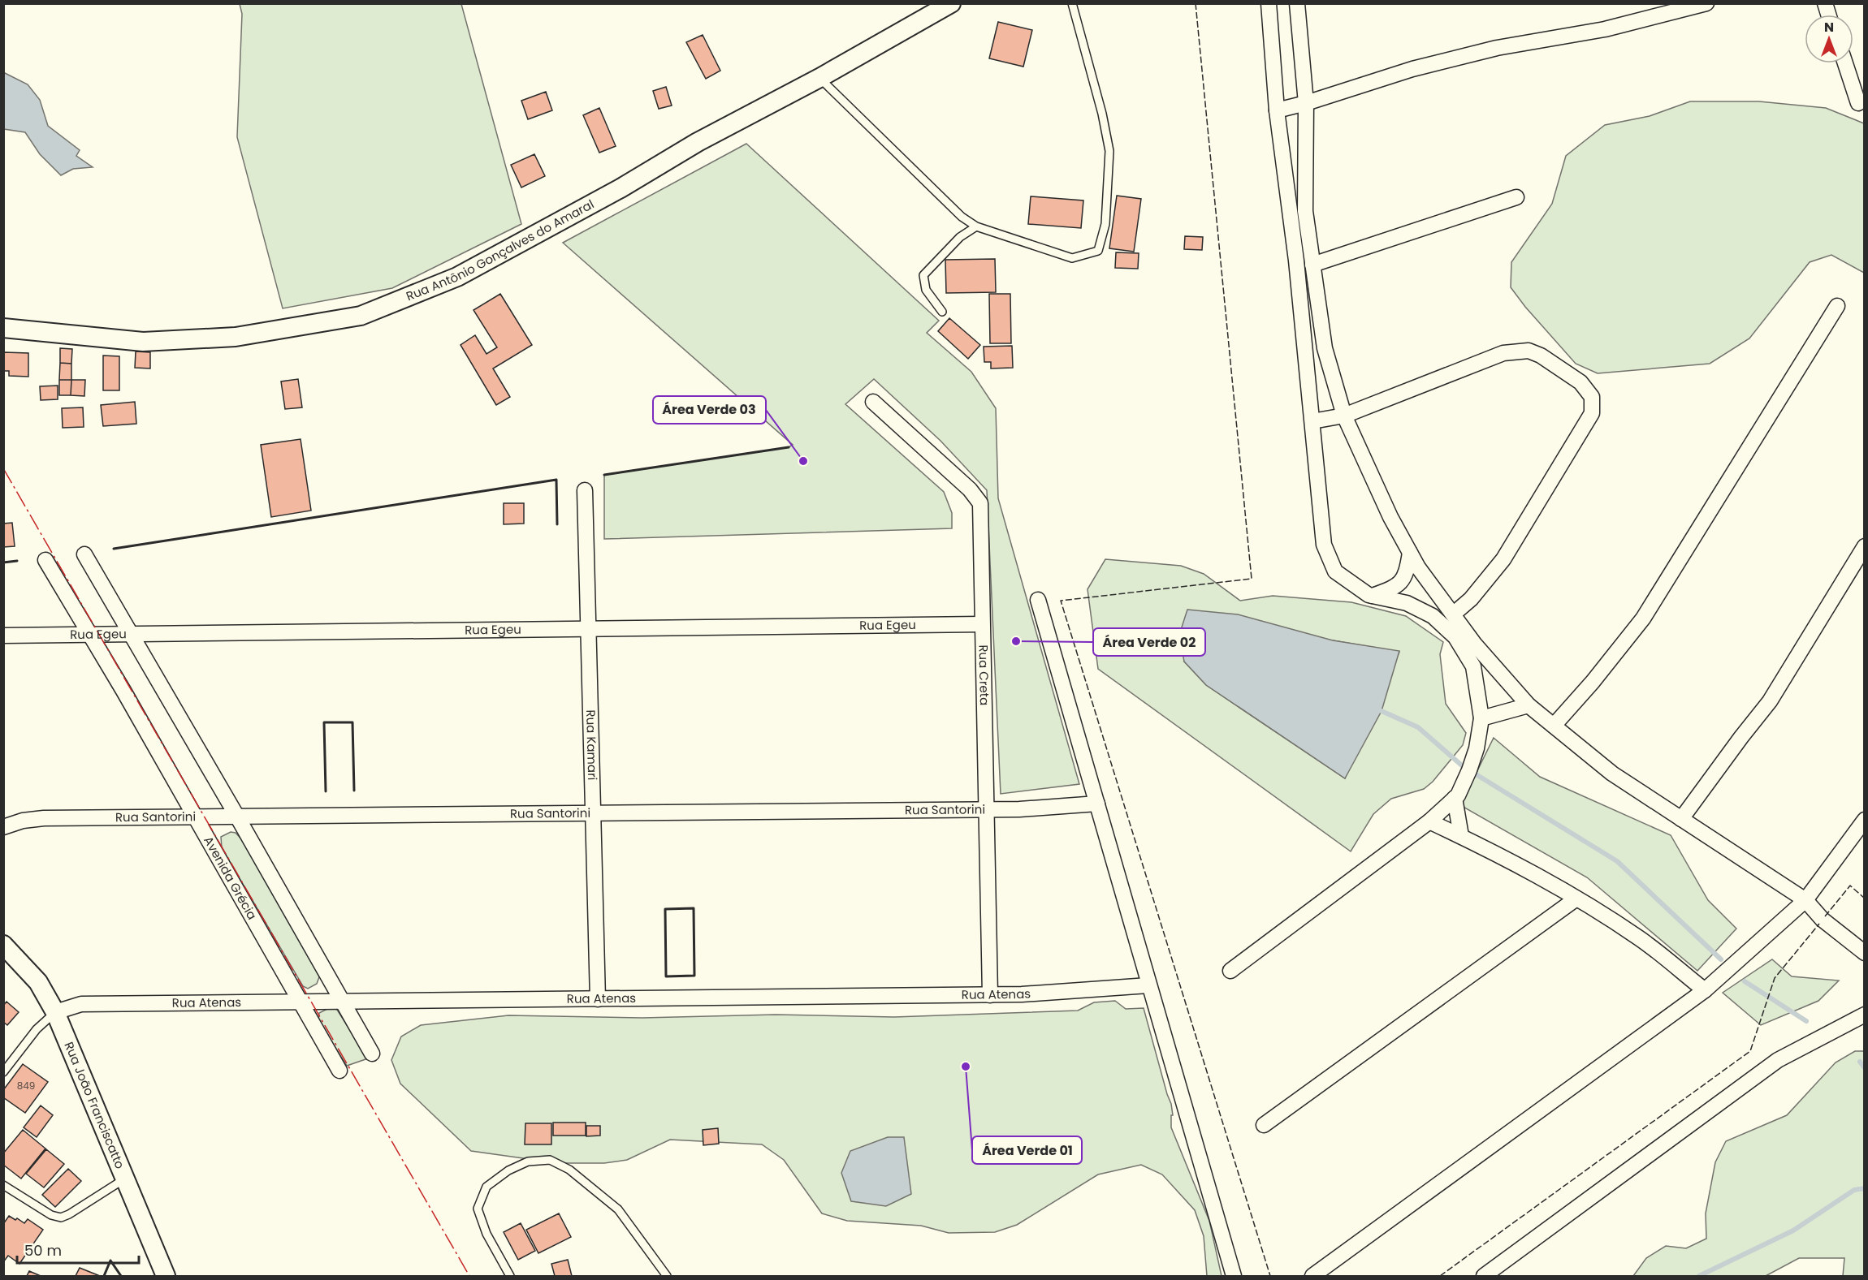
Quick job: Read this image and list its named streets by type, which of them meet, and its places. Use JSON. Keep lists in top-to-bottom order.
{
  "streets": {
    "street": [
      "Rua Antônio Gonçalves do Amaral",
      "Rua Egeu",
      "Rua Creta",
      "Rua Kamari",
      "Rua Santorini",
      "Avenida Grécia",
      "Rua Atenas",
      "Rua João Franciscatto"
    ]
  },
  "crossings": [
    ["Rua Egeu", "Rua Creta"],
    ["Rua Egeu", "Rua Kamari"],
    ["Rua Egeu", "Avenida Grécia"],
    ["Rua Creta", "Rua Santorini"],
    ["Rua Creta", "Rua Atenas"],
    ["Rua Kamari", "Rua Santorini"],
    ["Rua Kamari", "Rua Atenas"],
    ["Rua Santorini", "Avenida Grécia"],
    ["Avenida Grécia", "Rua Atenas"],
    ["Rua Atenas", "Rua João Franciscatto"]
  ],
  "places": ["Área Verde 03", "Área Verde 02", "Área Verde 01"],
  "house_numbers": ["849"],
  "scale_bar": "50 m",
  "north": "top"
}
